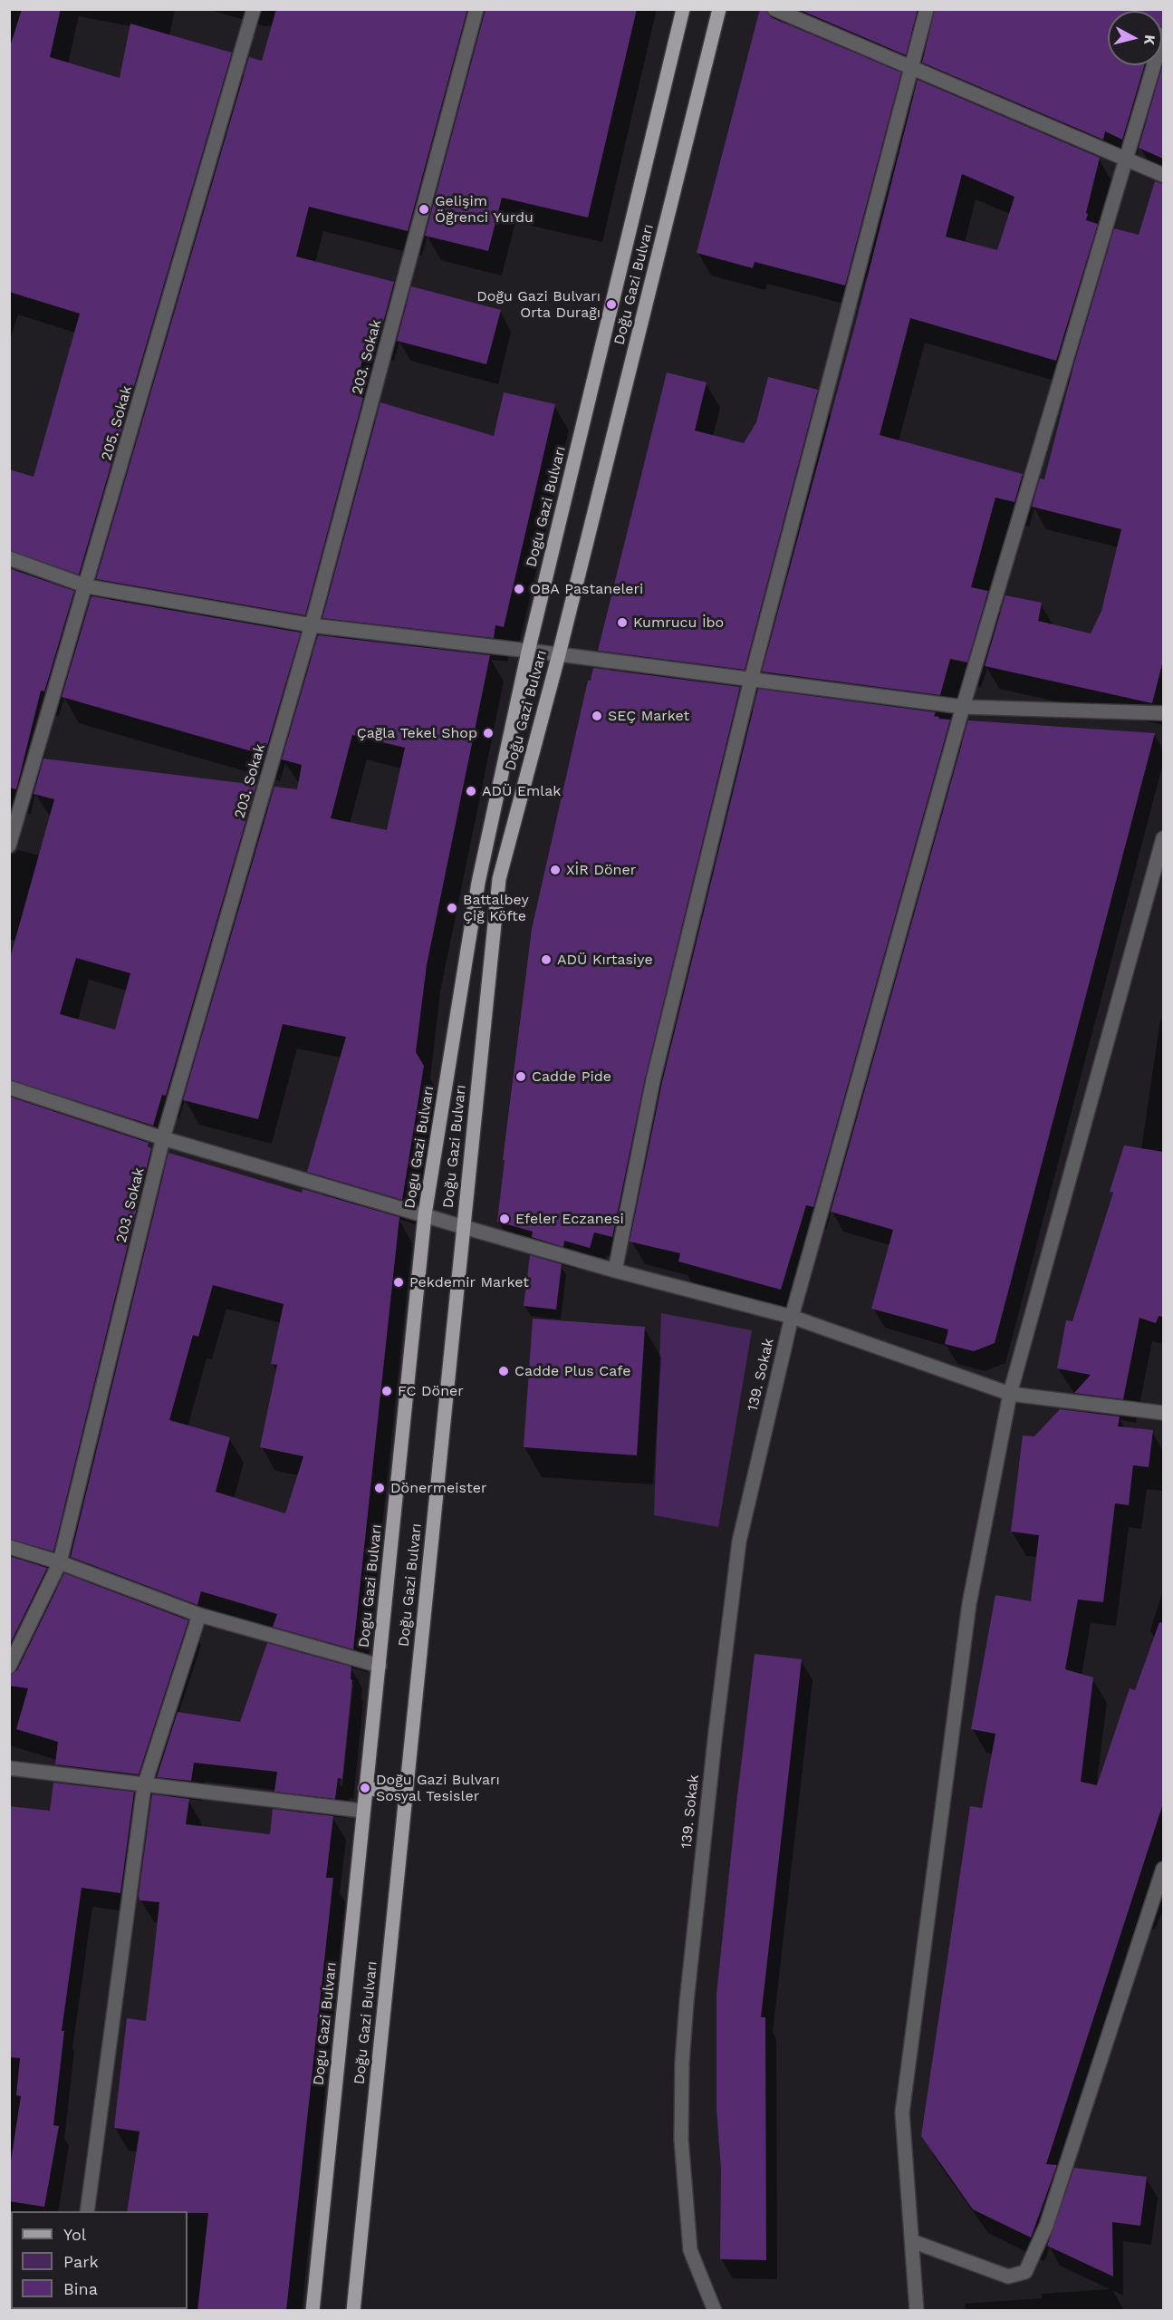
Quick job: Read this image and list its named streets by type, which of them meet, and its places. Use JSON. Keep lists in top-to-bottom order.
{
  "streets": {
    "main road": ["Doğu Gazi Bulvarı", "Dogu Gazi Bulvarı"],
    "street": ["203. Sokak", "205. Sokak", "139. Sokak"]
  },
  "places": [
    "Gelişim Öğrenci Yurdu",
    "Doğu Gazi Bulvarı Orta Durağı",
    "OBA Pastaneleri",
    "Kumrucu İbo",
    "SEÇ Market",
    "Çağla Tekel Shop",
    "ADÜ Emlak",
    "XİR Döner",
    "Battalbey Çiğ Köfte",
    "ADÜ Kırtasiye",
    "Cadde Pide",
    "Efeler Eczanesi",
    "Pekdemir Market",
    "Cadde Plus Cafe",
    "FC Döner",
    "Dönermeister",
    "Doğu Gazi Bulvarı Sosyal Tesisler"
  ],
  "legend": ["Yol", "Park", "Bina"],
  "north": "right"
}
